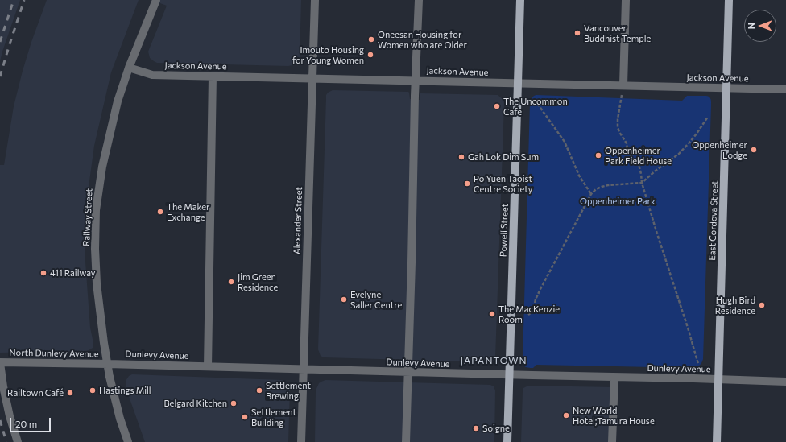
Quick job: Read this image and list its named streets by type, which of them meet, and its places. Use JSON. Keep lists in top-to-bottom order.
{
  "streets": {
    "main road": ["East Cordova Street", "Powell Street"],
    "street": [
      "Jackson Avenue",
      "Railway Street",
      "Alexander Street",
      "North Dunlevy Avenue",
      "Dunlevy Avenue"
    ]
  },
  "crossings": [
    ["Jackson Avenue", "Railway Street"],
    ["Jackson Avenue", "Alexander Street"],
    ["Jackson Avenue", "East Cordova Street"],
    ["Jackson Avenue", "Powell Street"],
    ["Railway Street", "North Dunlevy Avenue"],
    ["Railway Street", "Dunlevy Avenue"],
    ["Alexander Street", "Dunlevy Avenue"],
    ["East Cordova Street", "Dunlevy Avenue"],
    ["Powell Street", "Dunlevy Avenue"],
    ["North Dunlevy Avenue", "Dunlevy Avenue"]
  ],
  "districts": ["JAPANTOWN"],
  "parks": ["Oppenheimer Park"],
  "places": [
    "Vancouver Buddhist Temple",
    "Oneesan Housing for Women who are Older",
    "Imouto Housing for Young Women",
    "The Uncommon Cafe",
    "Oppenheimer Lodge",
    "Oppenheimer Park Field House",
    "Gah Lok Dim Sum",
    "Po Yuen Taoist Centre Society",
    "The Maker Exchange",
    "411 Railway",
    "Jim Green Residence",
    "Evelyne Saller Centre",
    "Hugh Bird Residence",
    "The MacKenzie Room",
    "Hastings Mill",
    "Settlement Brewing",
    "Railtown Café",
    "Belgard Kitchen",
    "New World Hotel;Tamura House",
    "Settlement Building",
    "Soigne"
  ],
  "scale_bar": "20 m",
  "north": "left"
}
